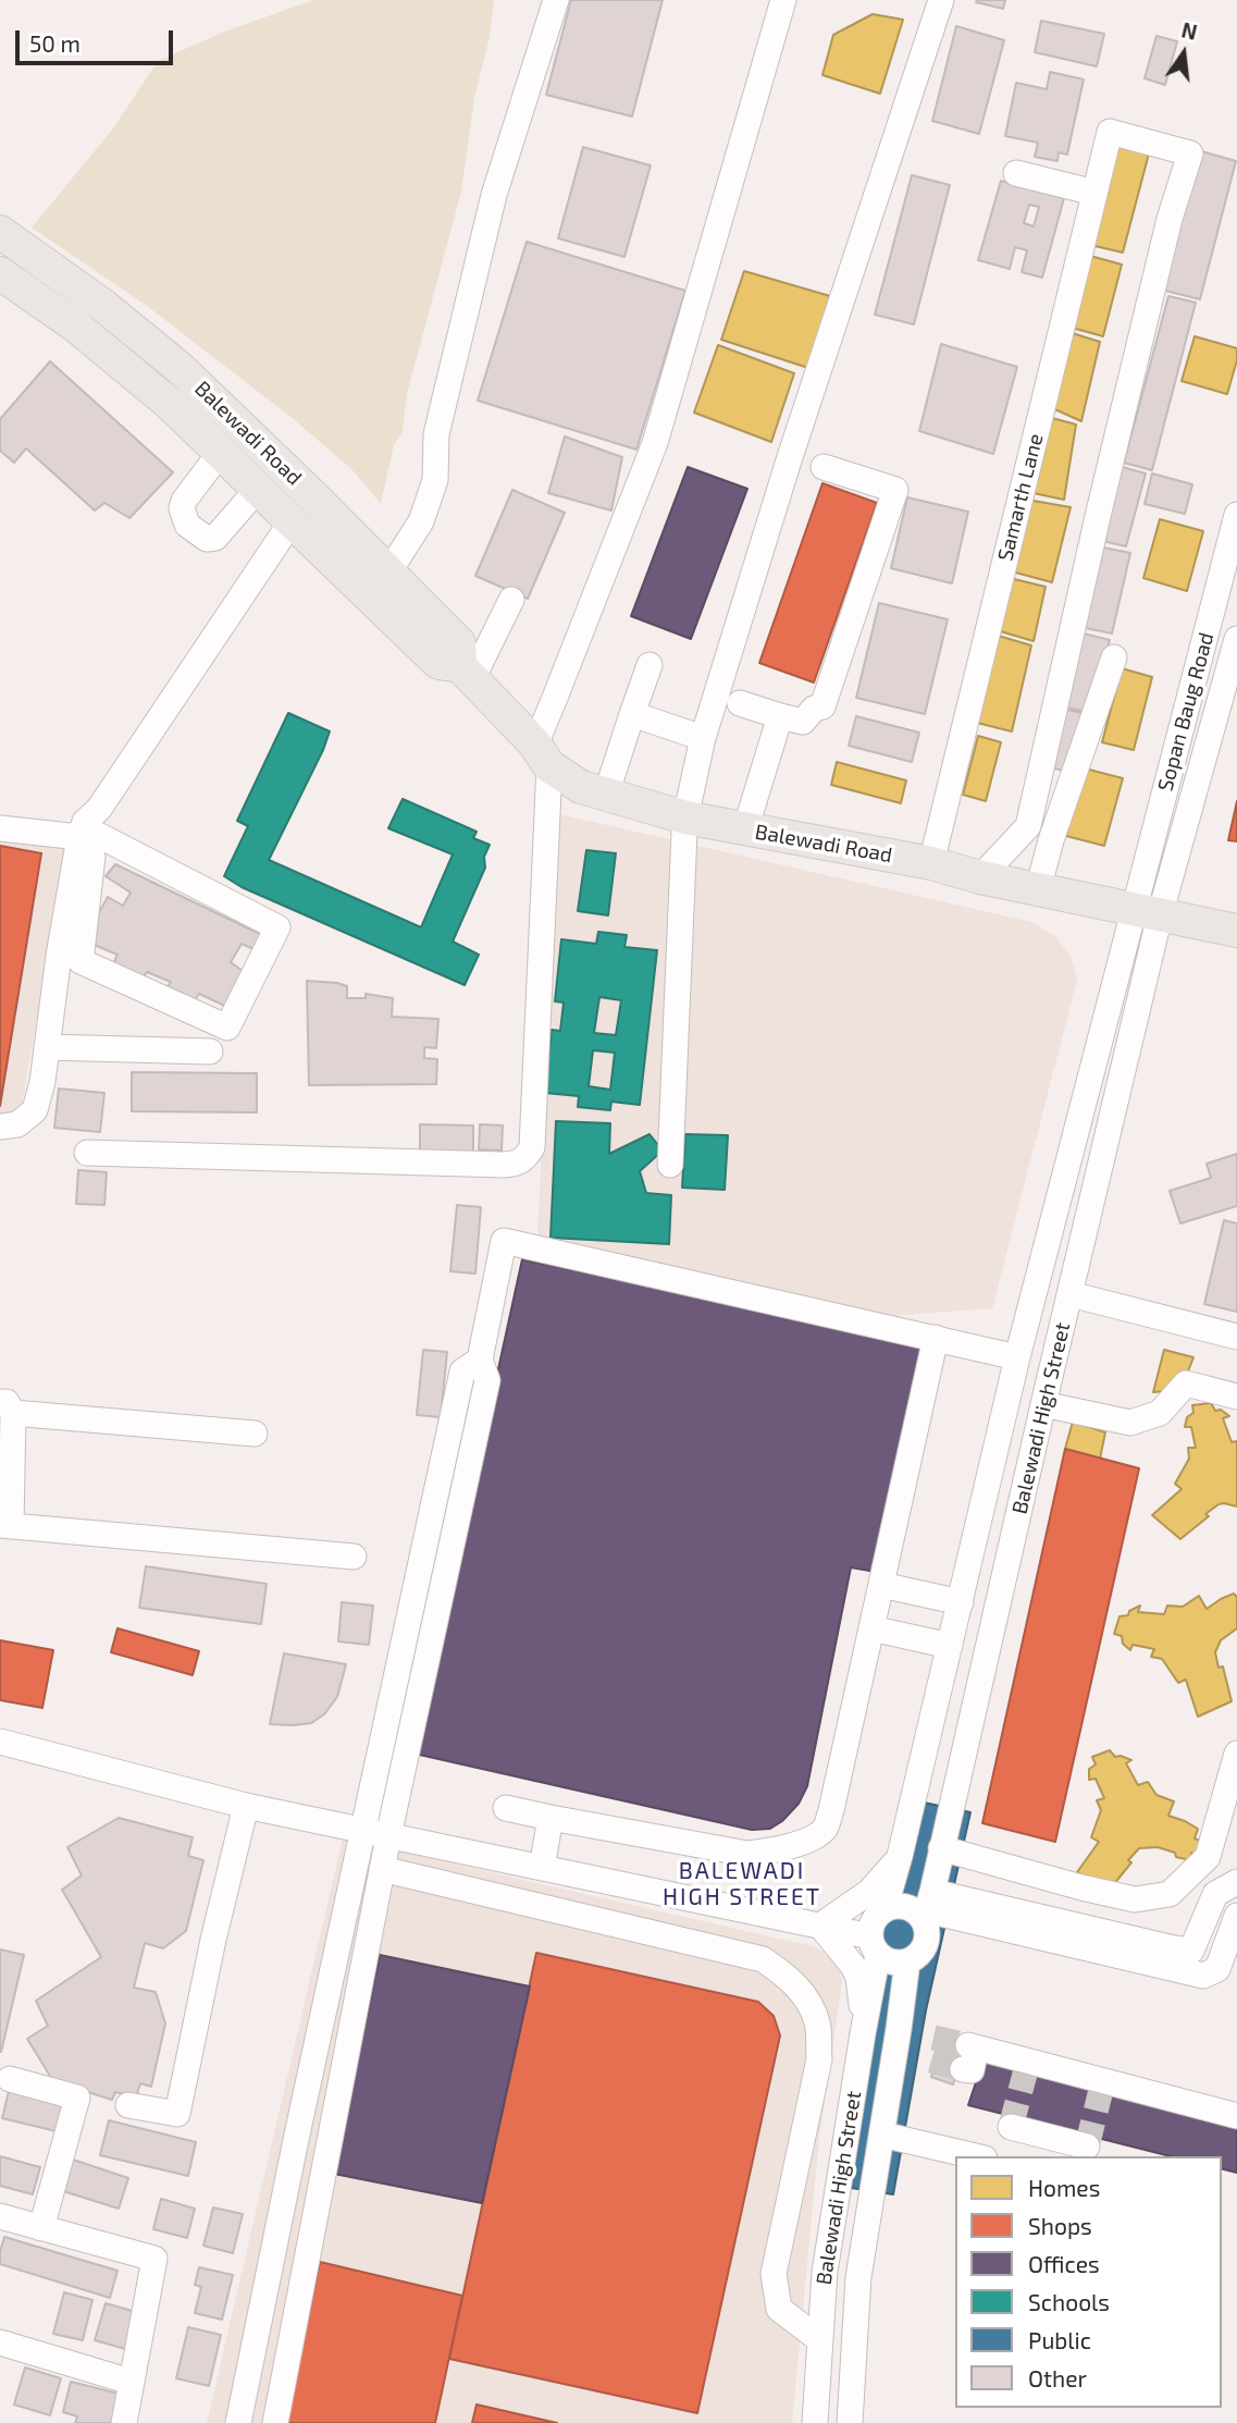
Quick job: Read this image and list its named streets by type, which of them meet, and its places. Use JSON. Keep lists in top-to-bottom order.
{
  "streets": {
    "main road": ["Balewadi Road"],
    "street": ["Samarth Lane", "Sopan Baug Road", "Balewadi High Street"]
  },
  "crossings": [
    ["Balewadi Road", "Samarth Lane"],
    ["Balewadi Road", "Sopan Baug Road"],
    ["Balewadi Road", "Balewadi High Street"],
    ["Sopan Baug Road", "Balewadi High Street"]
  ],
  "districts": ["BALEWADI HIGH STREET"],
  "legend": [
    "Homes",
    "Shops",
    "Offices",
    "Schools",
    "Public",
    "Other"
  ],
  "scale_bar": "50 m",
  "north": "top"
}
